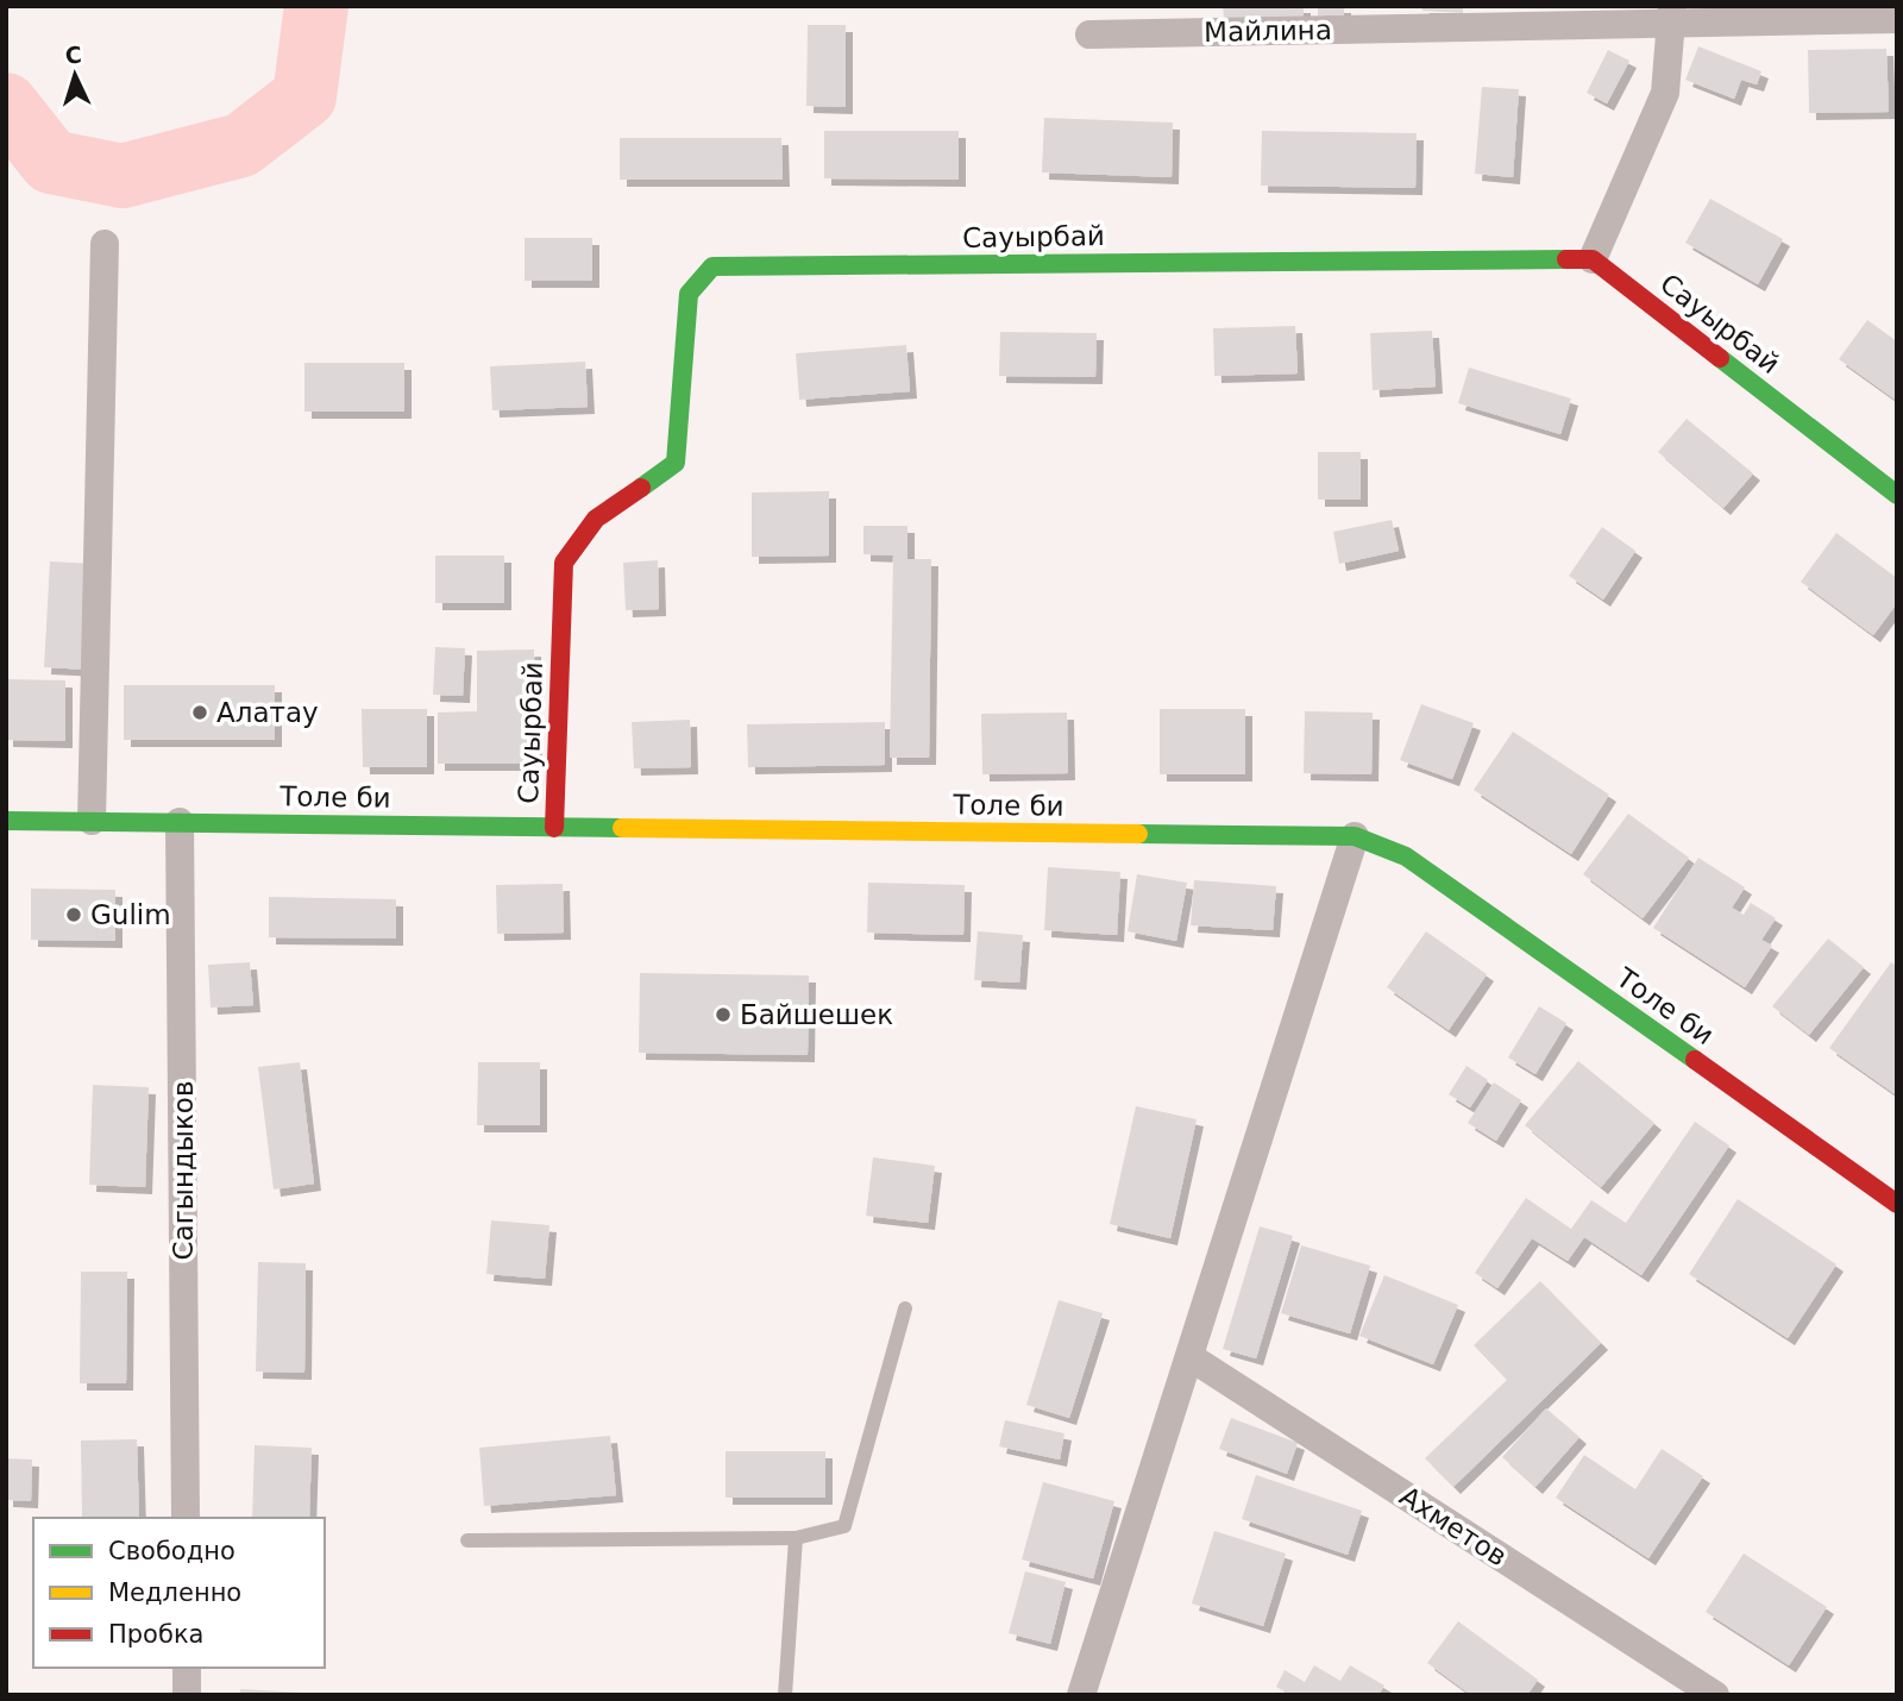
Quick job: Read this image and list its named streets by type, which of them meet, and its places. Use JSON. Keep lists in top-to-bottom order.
{
  "streets": {
    "main road": ["Сауырбай", "Толе би"],
    "street": ["Майлина", "Сагындыков", "Ахметов"]
  },
  "crossings": [
    ["Сауырбай", "Толе би"],
    ["Толе би", "Сагындыков"]
  ],
  "places": ["Алатау", "Gulim", "Байшешек"],
  "legend": ["Свободно", "Медленно", "Пробка"],
  "north": "top"
}
